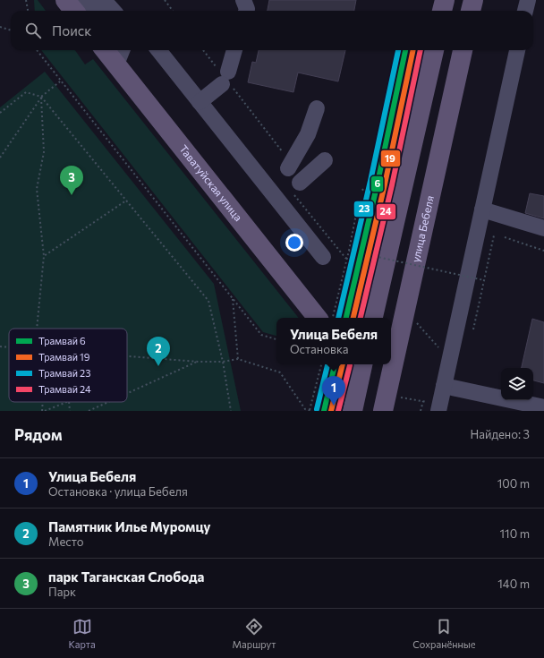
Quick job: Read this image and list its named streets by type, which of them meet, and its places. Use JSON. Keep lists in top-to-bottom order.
{
  "streets": {
    "main road": ["Таватуйская улица", "улица Бебеля"]
  },
  "lines": [
    "tram line 6",
    "tram line 19",
    "tram line 23",
    "tram line 24"
  ],
  "legend": [
    "Трамвай 6",
    "Трамвай 19",
    "Трамвай 23",
    "Трамвай 24"
  ],
  "page": {
    "search": "Поиск",
    "pins": ["3", "2", "1"],
    "popup": ["Улица Бебеля", "Остановка"],
    "heading": ["Рядом", "Найдено: 3"],
    "list": [
      {
        "mark": "1",
        "name": "Улица Бебеля",
        "note": "Остановка · улица Бебеля",
        "value": "100 m"
      },
      {
        "mark": "2",
        "name": "Памятник Илье Муромцу",
        "note": "Место",
        "value": "110 m"
      },
      {
        "mark": "3",
        "name": "парк Таганская Слобода",
        "note": "Парк",
        "value": "140 m"
      }
    ],
    "nav": ["Карта", "Маршрут", "Сохранённые"]
  }
}
